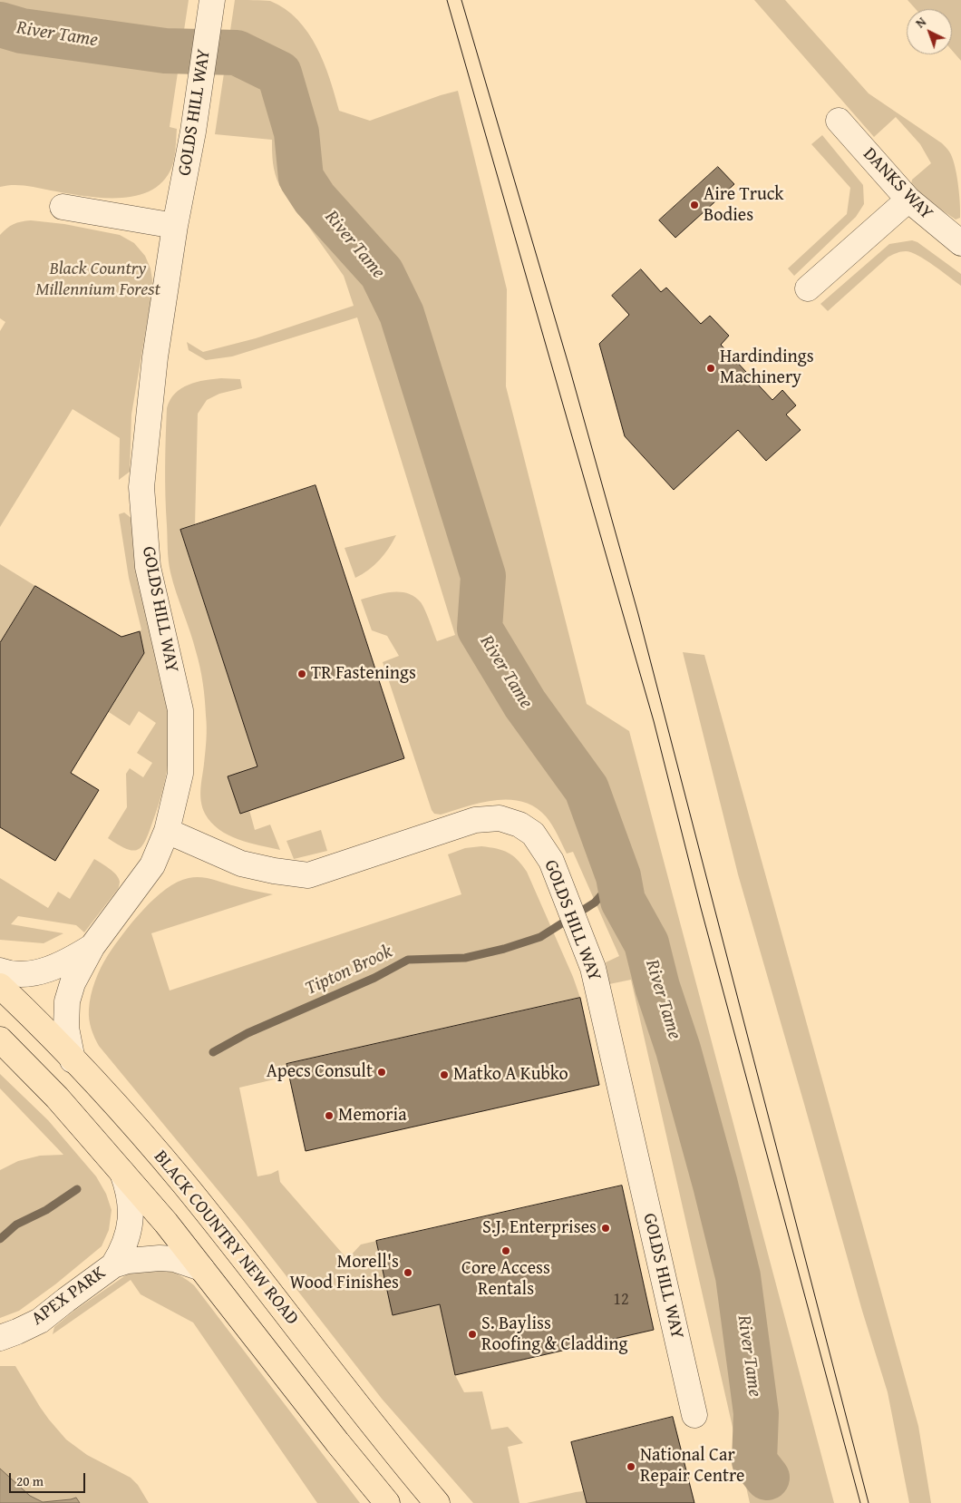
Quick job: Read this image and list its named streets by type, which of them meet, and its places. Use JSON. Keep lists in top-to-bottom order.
{
  "streets": {
    "highway": ["BLACK COUNTRY NEW ROAD"],
    "street": ["GOLDS HILL WAY", "DANKS WAY", "APEX PARK"]
  },
  "crossings": [
    ["GOLDS HILL WAY", "BLACK COUNTRY NEW ROAD"],
    ["BLACK COUNTRY NEW ROAD", "APEX PARK"]
  ],
  "water": ["River Tame", "Tipton Brook"],
  "parks": ["Black Country Millennium Forest"],
  "places": [
    "Aire Truck Bodies",
    "Hardindings Machinery",
    "TR Fastenings",
    "Apecs Consult",
    "Matko A Kubko",
    "Memoria",
    "S.J. Enterprises",
    "Core Access Rentals",
    "Morell's Wood Finishes",
    "S. Bayliss Roofing & Cladding",
    "National Car Repair Centre"
  ],
  "house_numbers": ["12"],
  "scale_bar": "20 m",
  "north": "top left"
}
